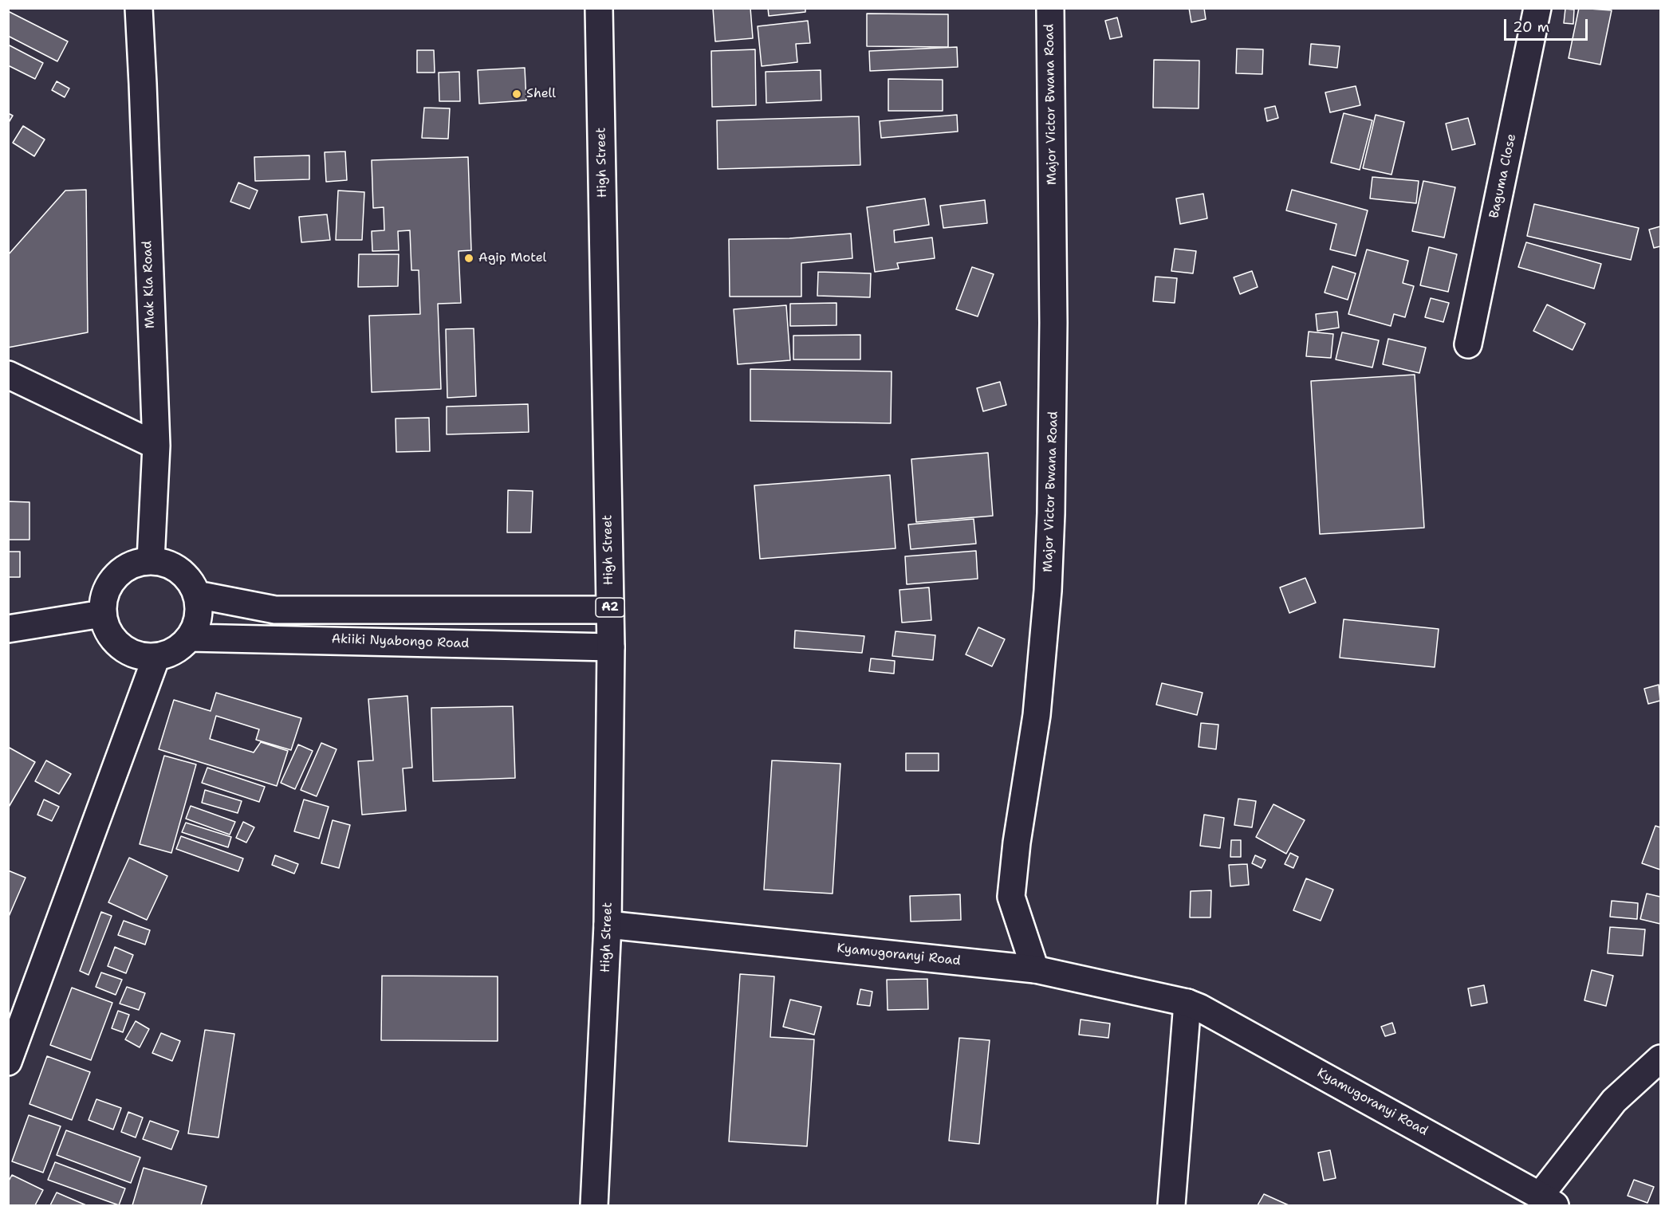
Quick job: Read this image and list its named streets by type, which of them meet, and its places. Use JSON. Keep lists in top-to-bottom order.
{
  "streets": {
    "street": [
      "Major Victor Bwana Road",
      "High Street",
      "Baguma Close",
      "Mak Kla Road",
      "A2",
      "Akiiki Nyabongo Road",
      "Kyamugoranyi Road"
    ]
  },
  "crossings": [
    ["Major Victor Bwana Road", "Kyamugoranyi Road"],
    ["High Street", "Akiiki Nyabongo Road"],
    ["High Street", "Kyamugoranyi Road"],
    ["Mak Kla Road", "Akiiki Nyabongo Road"]
  ],
  "places": ["Shell", "Agip Motel"],
  "scale_bar": "20 m"
}
